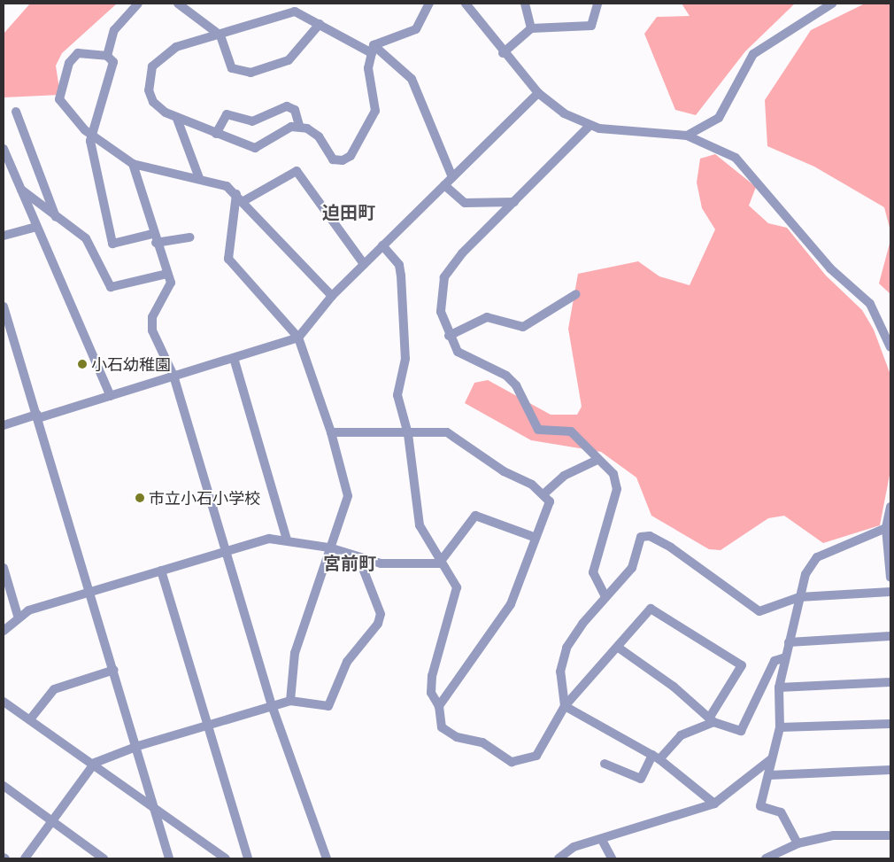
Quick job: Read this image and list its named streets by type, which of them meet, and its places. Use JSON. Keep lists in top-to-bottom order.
{
  "districts": ["迫田町", "宮前町"],
  "places": ["小石幼稚園", "市立小石小学校"]
}
